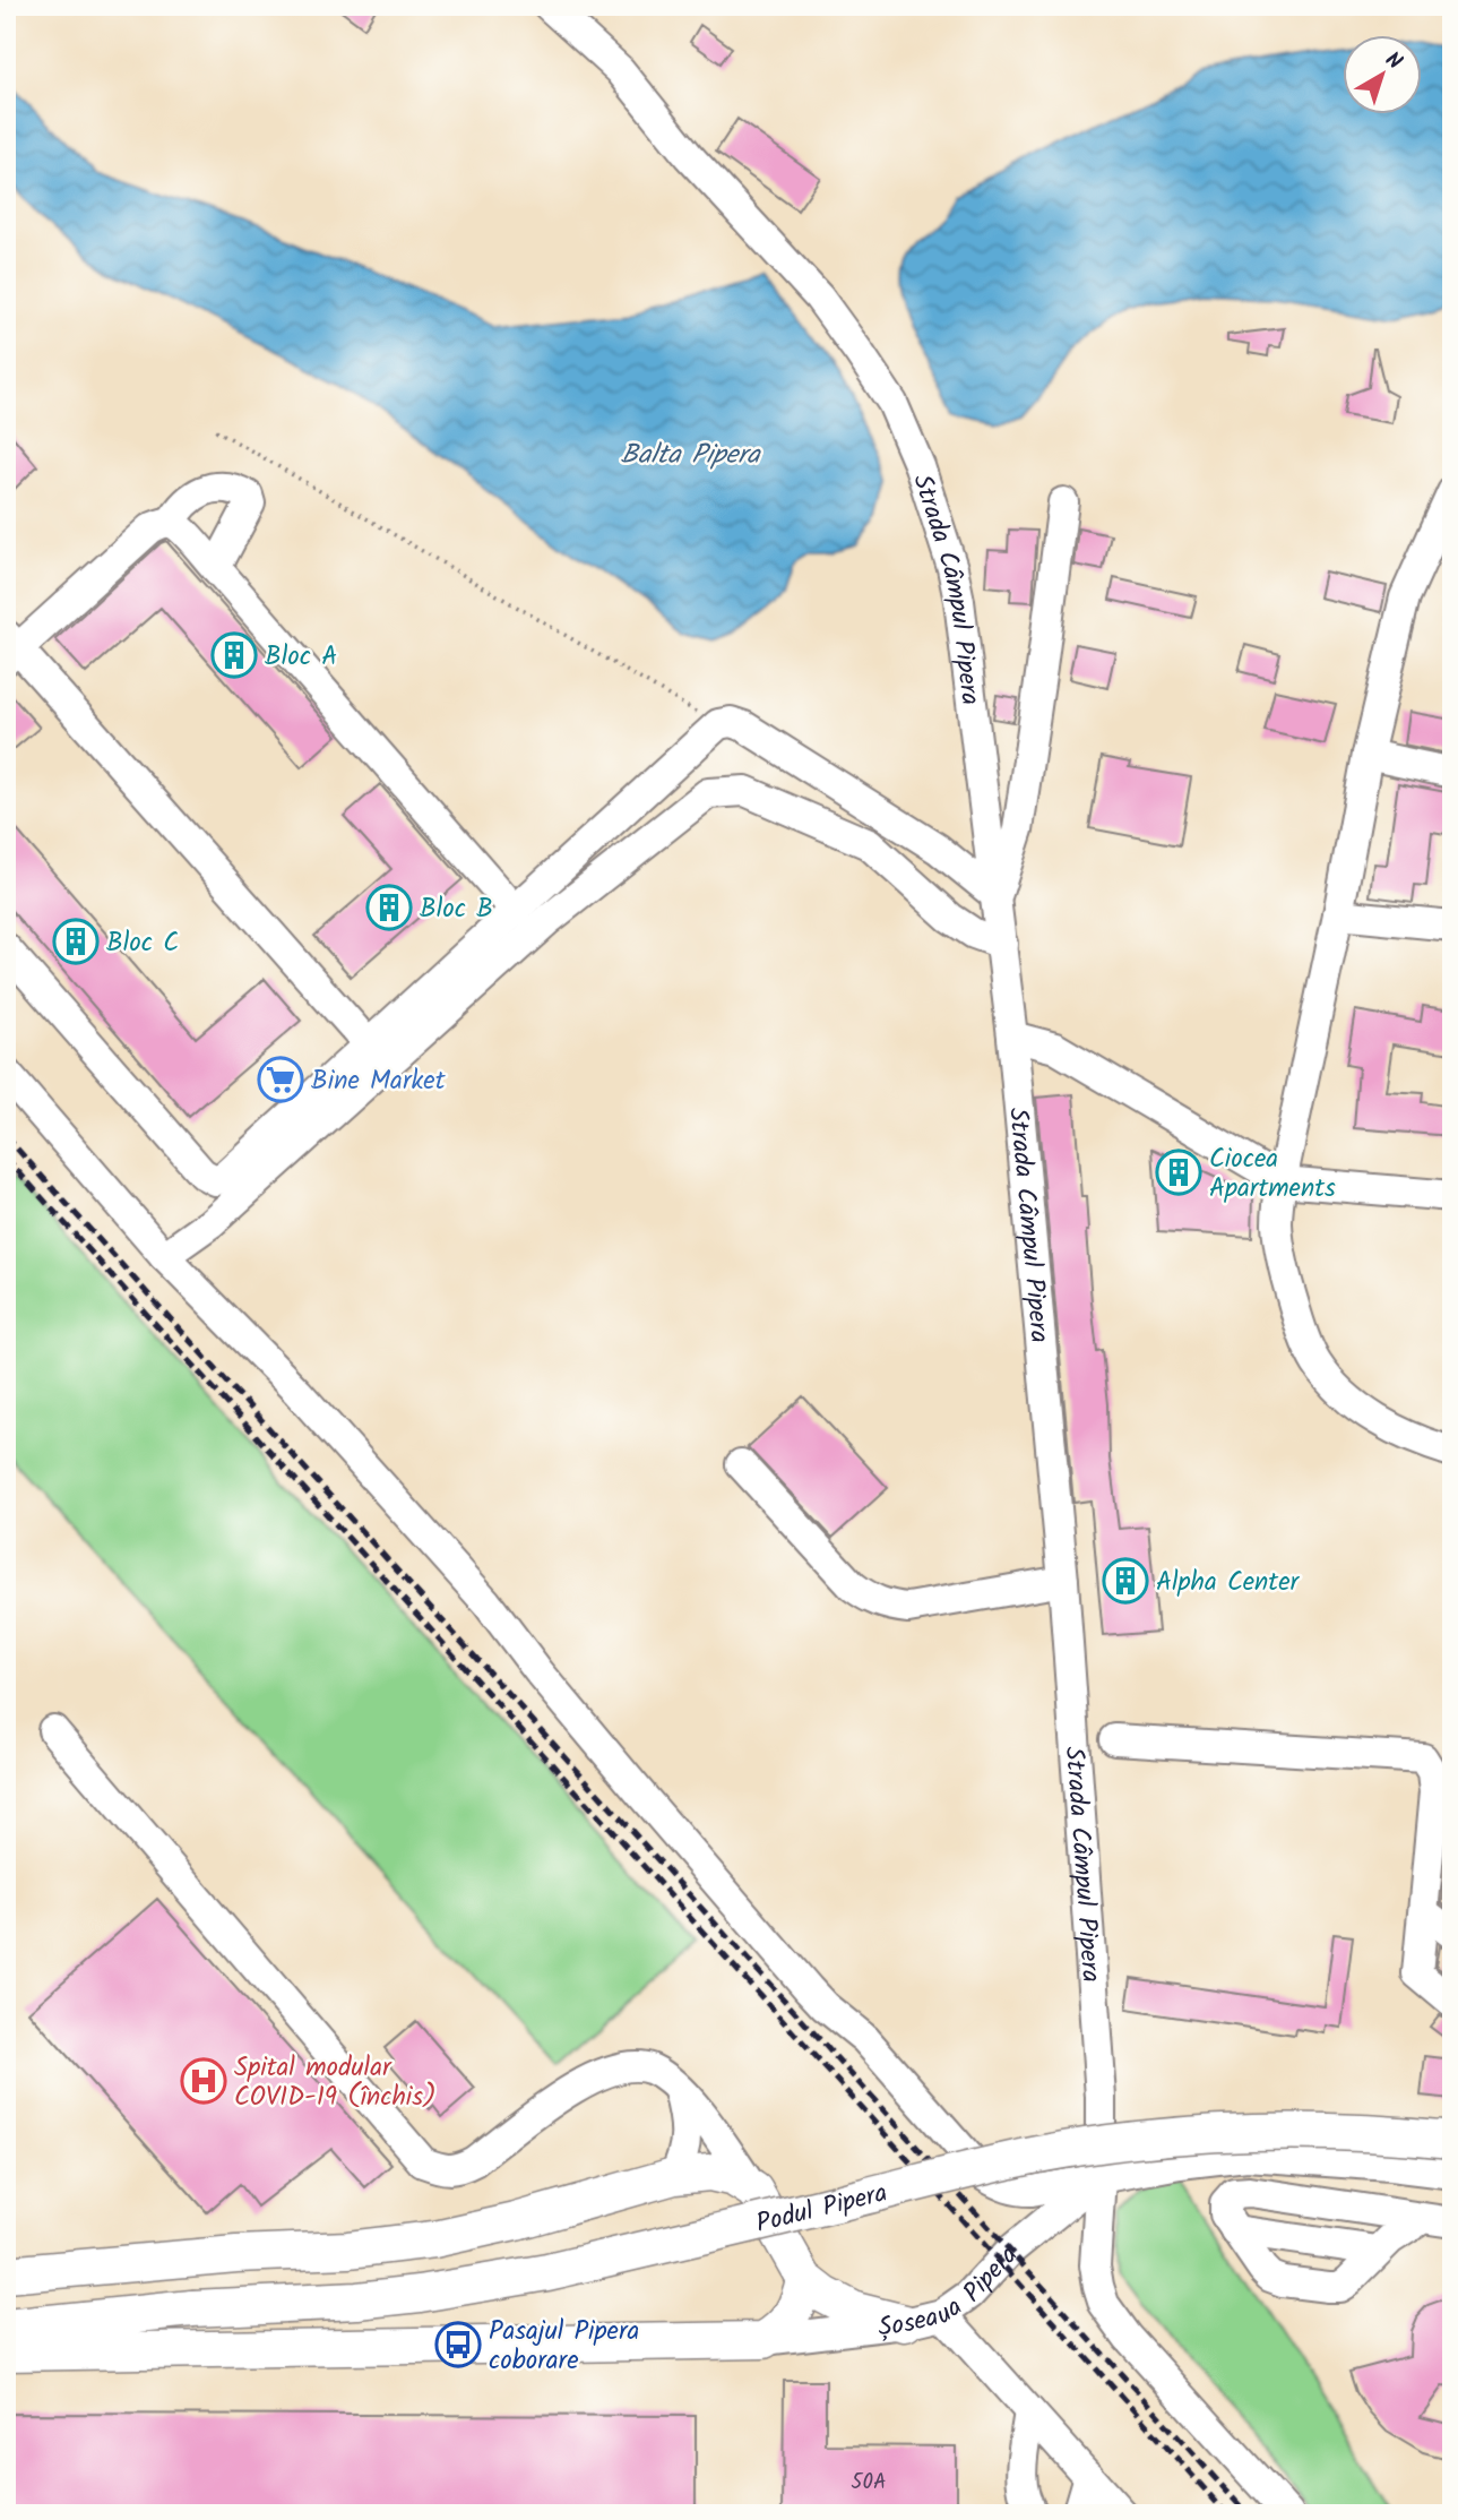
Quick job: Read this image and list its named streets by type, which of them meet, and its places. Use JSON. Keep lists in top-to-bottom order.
{
  "streets": {
    "main road": ["Podul Pipera"],
    "street": ["Strada Câmpul Pipera", "Șoseaua Pipera"]
  },
  "crossings": [
    ["Strada Câmpul Pipera", "Șoseaua Pipera"]
  ],
  "water": ["Balta Pipera"],
  "places": {
    "building": [
      "Bloc A",
      "Bloc B",
      "Bloc C",
      "Ciocea Apartments",
      "Alpha Center"
    ],
    "supermarket": ["Bine Market"],
    "hospital": ["Spital modular COVID-19 (închis)"],
    "bus stop": ["Pasajul Pipera coborare"]
  },
  "house_numbers": ["50A"],
  "north": "top right"
}
